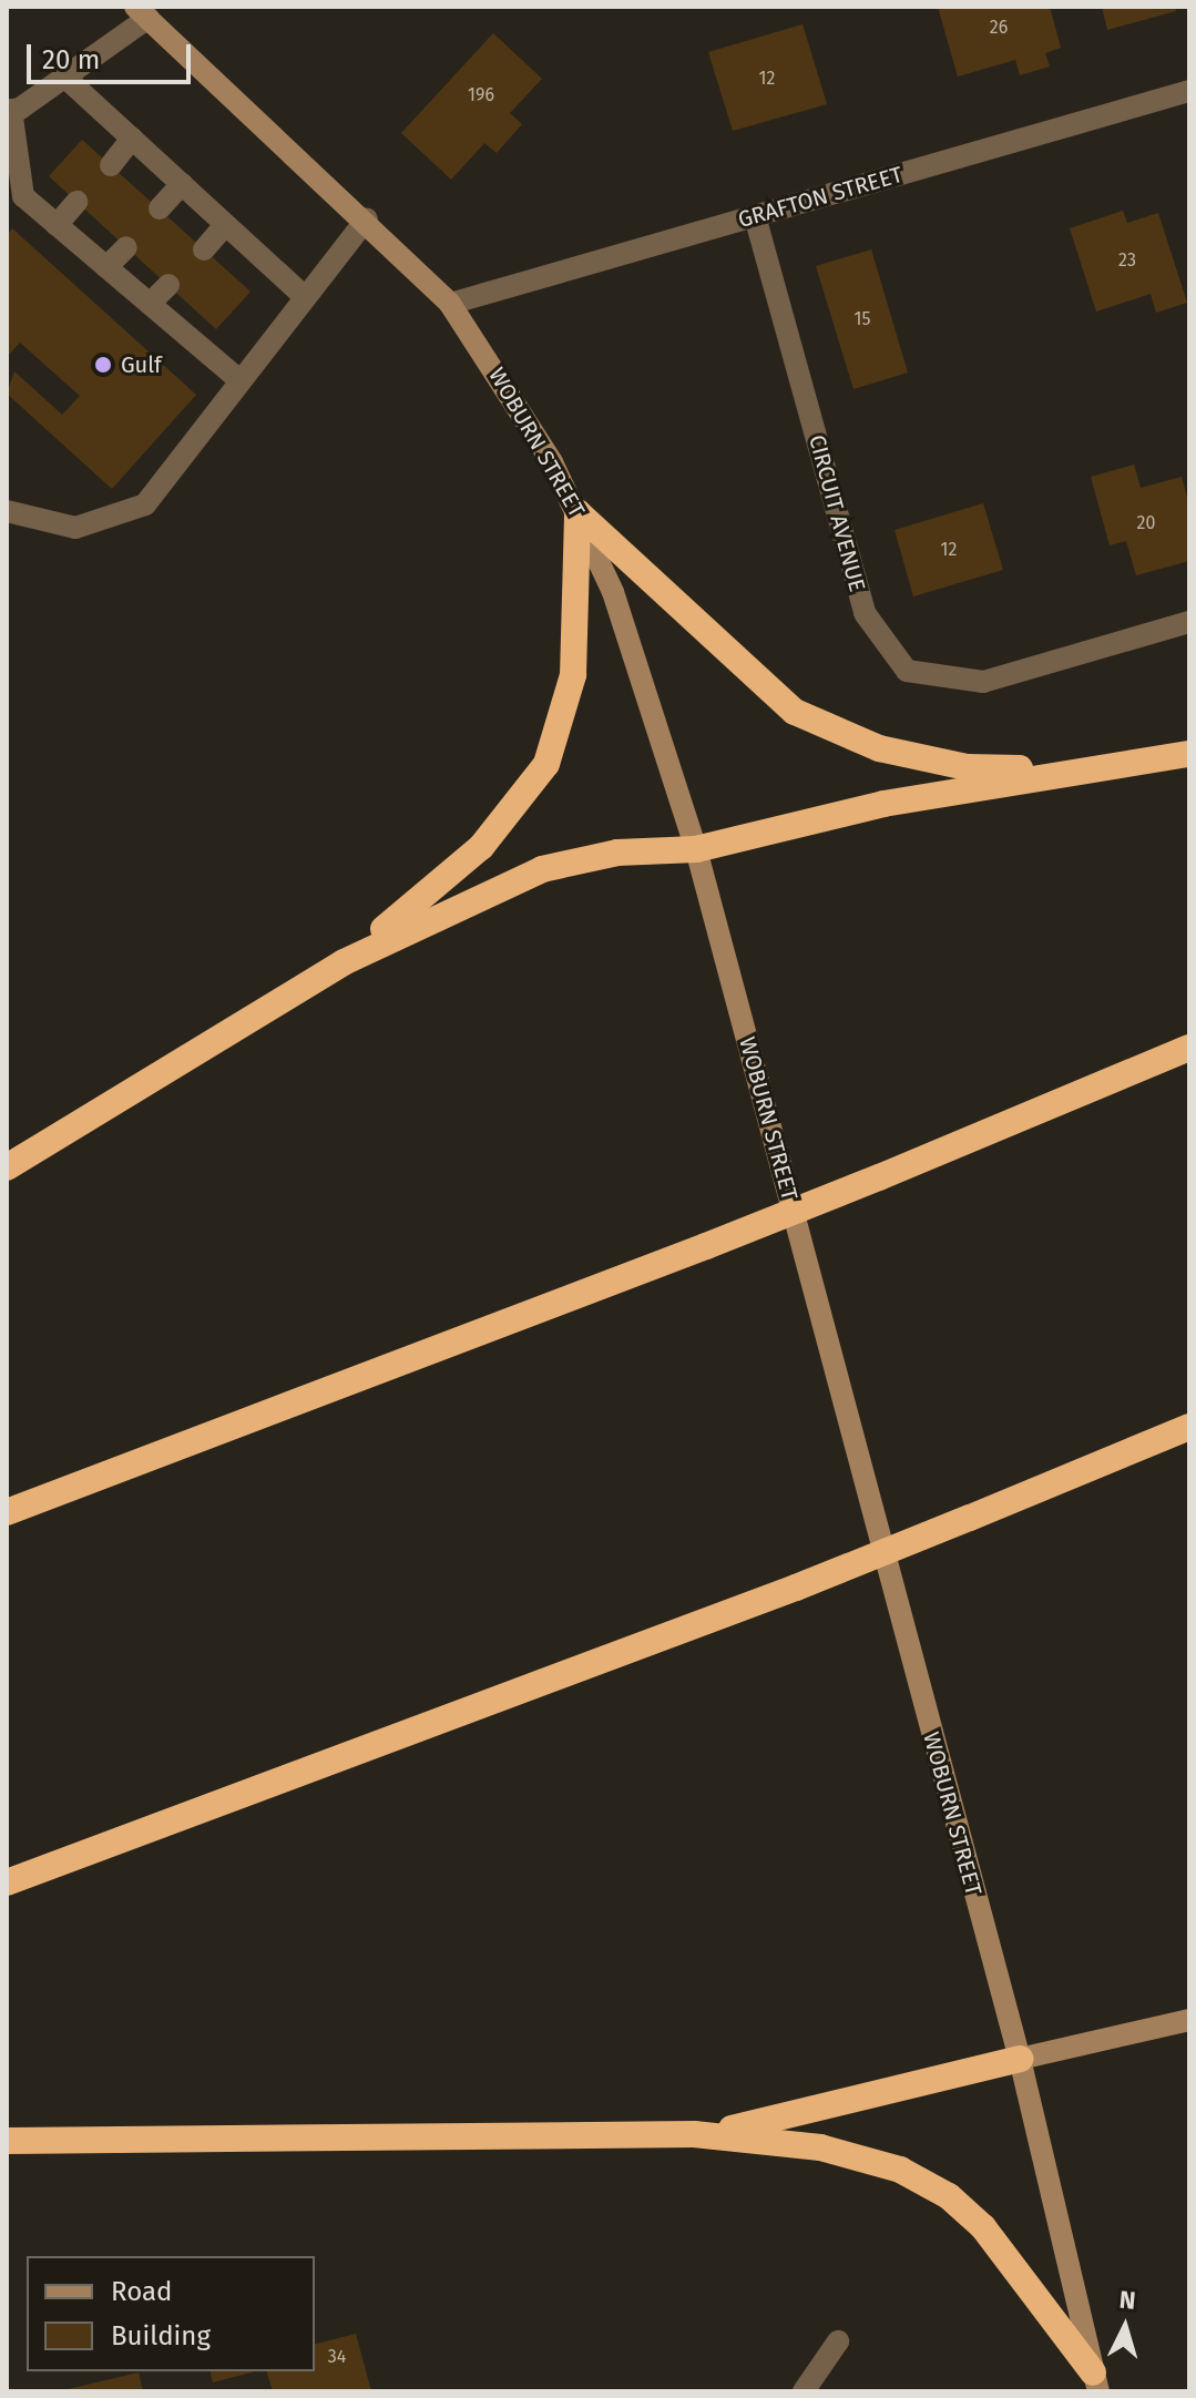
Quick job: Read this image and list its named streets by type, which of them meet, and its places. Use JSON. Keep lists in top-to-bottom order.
{
  "streets": {
    "main road": ["WOBURN STREET"],
    "street": ["GRAFTON STREET", "CIRCUIT AVENUE"]
  },
  "crossings": [
    ["GRAFTON STREET", "WOBURN STREET"],
    ["GRAFTON STREET", "CIRCUIT AVENUE"]
  ],
  "places": ["Gulf"],
  "house_numbers": [
    "26",
    "12",
    "196",
    "23",
    "15",
    "20",
    "12",
    "34"
  ],
  "legend": ["Road", "Building"],
  "scale_bar": "20 m",
  "north": "top"
}
